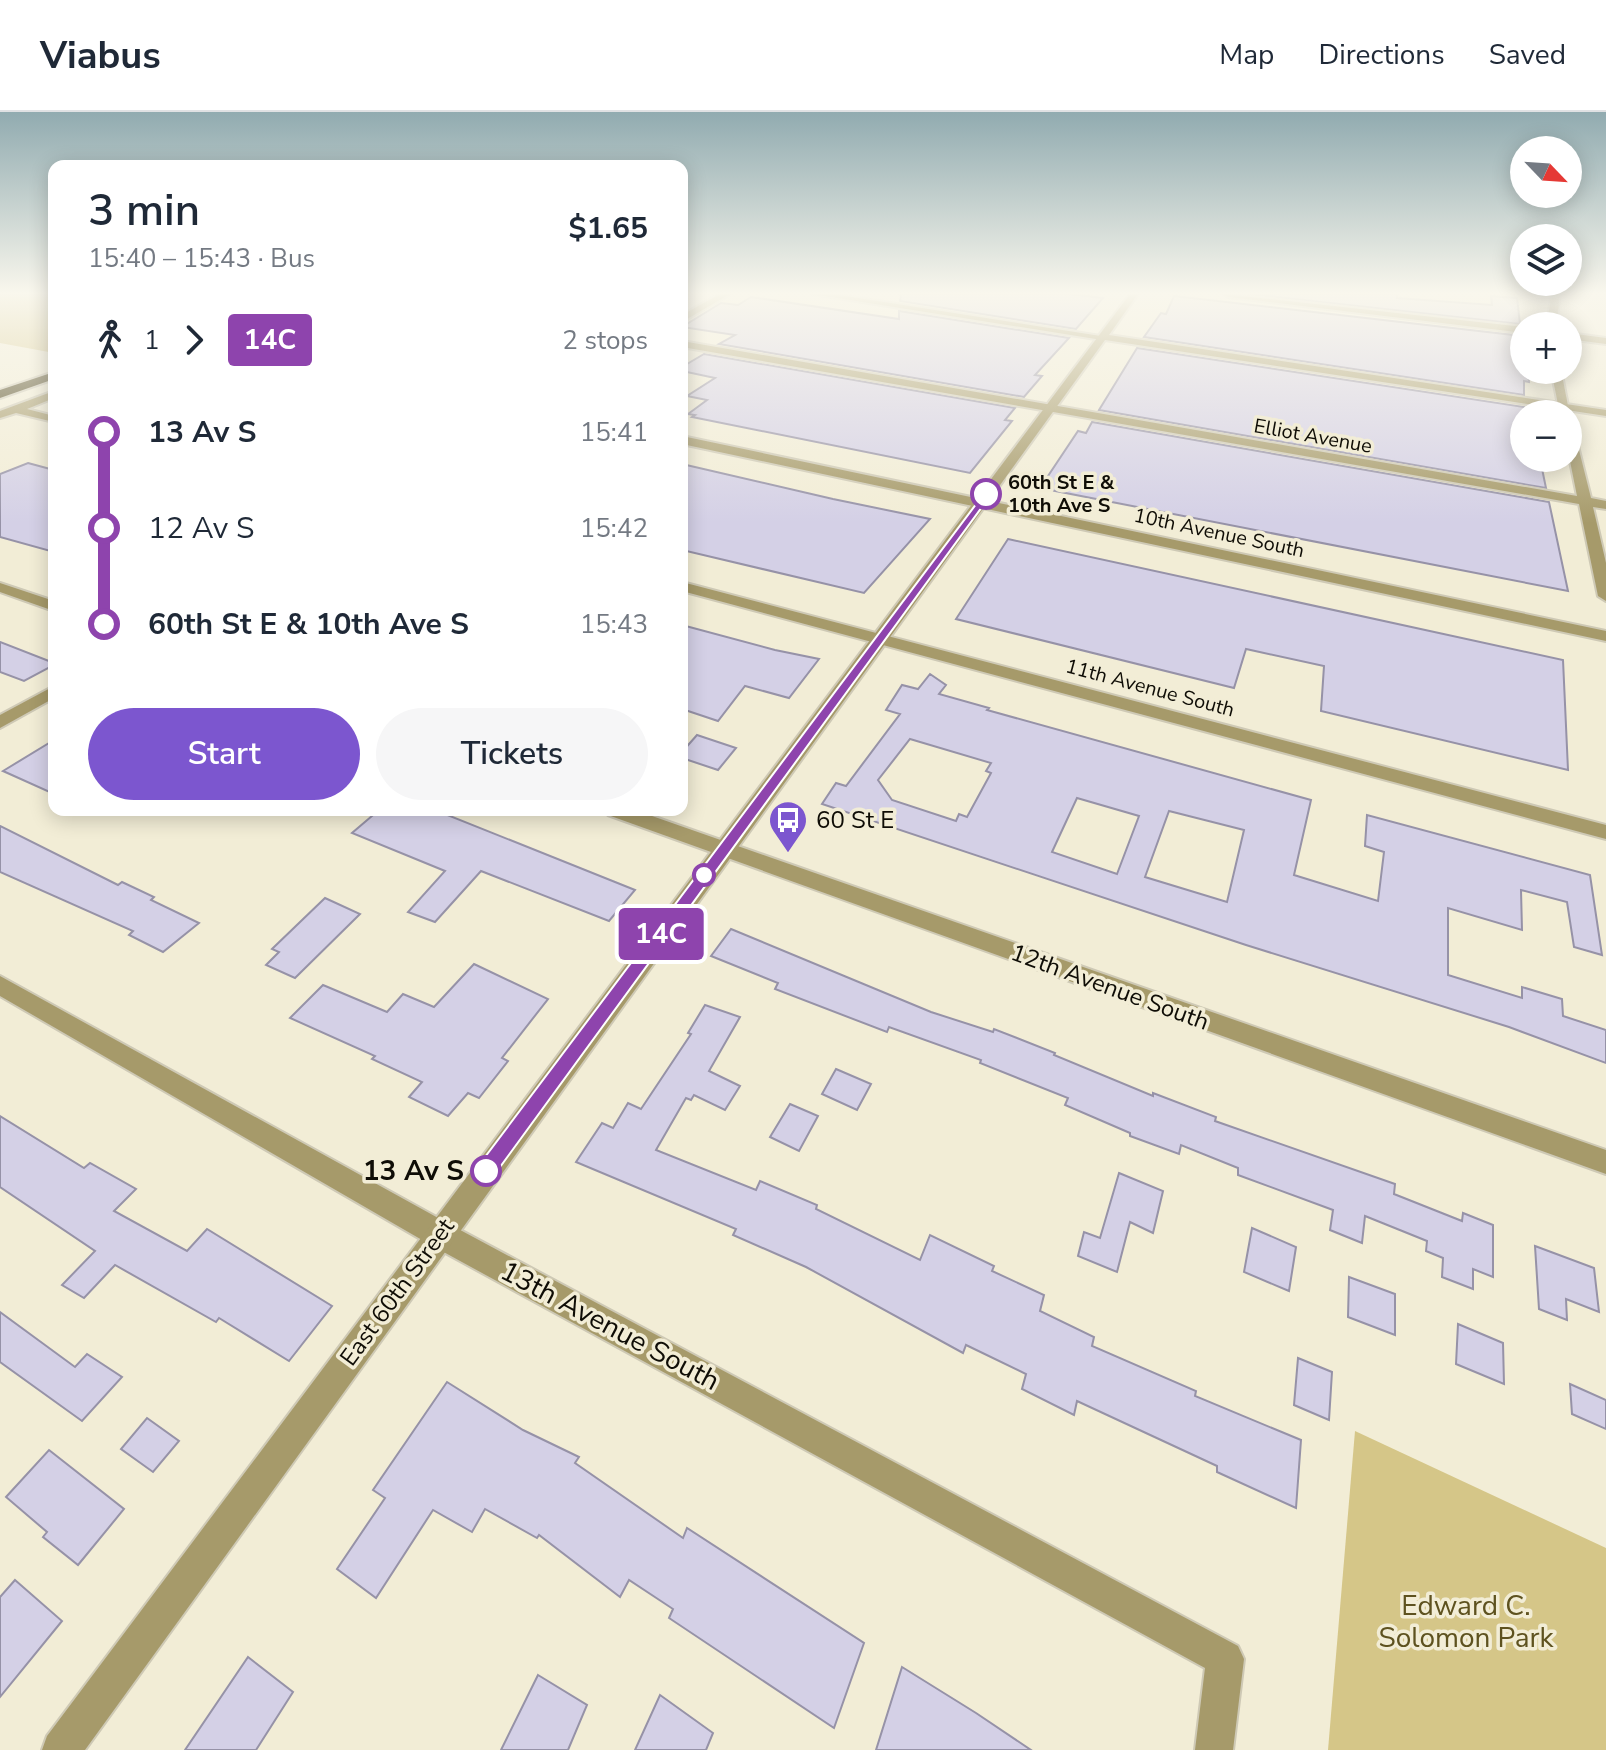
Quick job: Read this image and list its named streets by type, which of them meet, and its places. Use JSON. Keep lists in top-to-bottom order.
{
  "streets": {
    "street": [
      "Elliot Avenue",
      "10th Avenue South",
      "11th Avenue South",
      "12th Avenue South",
      "East 60th Street",
      "13th Avenue South"
    ]
  },
  "crossings": [
    ["Elliot Avenue", "East 60th Street"],
    ["10th Avenue South", "East 60th Street"],
    ["11th Avenue South", "East 60th Street"],
    ["12th Avenue South", "East 60th Street"],
    ["East 60th Street", "13th Avenue South"]
  ],
  "parks": ["Edward C. Solomon Park"],
  "places": {
    "other": ["60th St E & 10th Ave S", "13 Av S"],
    "bus stop": ["60 St E"]
  },
  "lines": ["bus line 14C"],
  "north": "bottom right",
  "page": {
    "header": "Viabus",
    "nav": ["Map", "Directions", "Saved"],
    "on_map": "14C",
    "map_buttons": ["+", "−"],
    "heading": ["3 min", "15:40 – 15:43 · Bus", "$1.65"],
    "legs": ["1", "14C", "2 stops"],
    "list": [
      {
        "name": "13 Av S",
        "value": "15:41"
      },
      {
        "name": "12 Av S",
        "value": "15:42"
      },
      {
        "name": "60th St E & 10th Ave S",
        "value": "15:43"
      }
    ],
    "buttons": ["Start", "Tickets"]
  }
}
